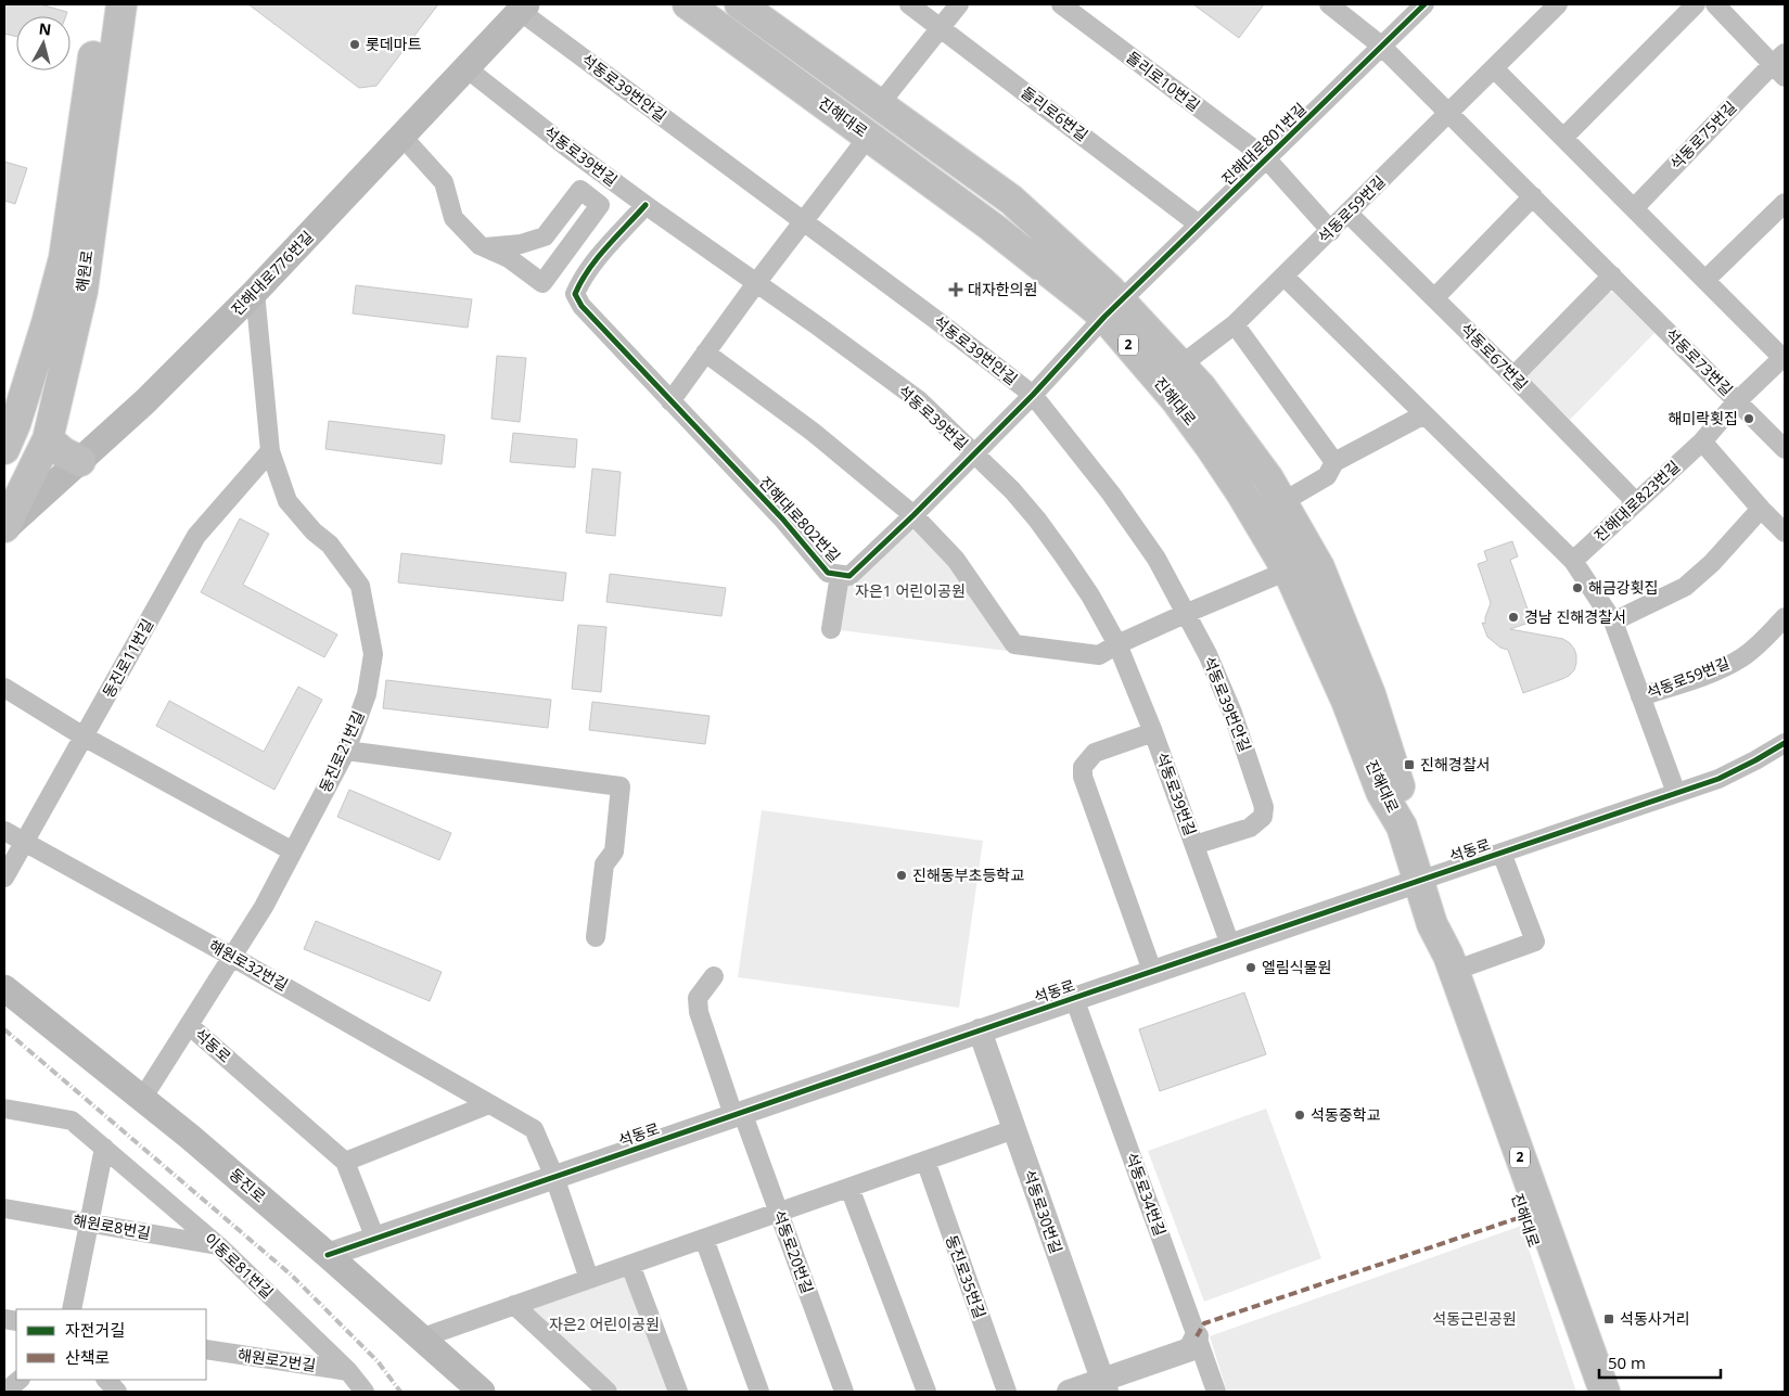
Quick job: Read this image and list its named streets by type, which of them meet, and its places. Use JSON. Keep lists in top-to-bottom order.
{
  "streets": {
    "main road": [
      "진해대로",
      "해원로",
      "진해대로776번길",
      "2",
      "동진로"
    ],
    "street": [
      "돌리로10번길",
      "석동로39번안길",
      "돌리로6번길",
      "석동로75번길",
      "진해대로801번길",
      "석동로39번길",
      "석동로59번길",
      "석동로67번길",
      "석동로73번길",
      "진해대로823번길",
      "진해대로802번길",
      "동진로11번길",
      "동진로21번길",
      "석동로",
      "해원로32번길",
      "석동로34번길",
      "석동로30번길",
      "해원로8번길",
      "석동로20번길",
      "이동로81번길",
      "동진로35번길",
      "해원로2번길"
    ]
  },
  "crossings": [
    ["돌리로10번길", "진해대로801번길"],
    ["돌리로10번길", "석동로59번길"],
    ["석동로39번안길", "석동로39번길"],
    ["석동로39번안길", "진해대로776번길"],
    ["석동로39번안길", "진해대로802번길"],
    ["돌리로6번길", "진해대로801번길"],
    ["진해대로", "진해대로801번길"],
    ["진해대로", "2"],
    ["진해대로", "진해대로802번길"],
    ["진해대로801번길", "석동로73번길"],
    ["진해대로801번길", "진해대로802번길"],
    ["석동로39번길", "진해대로776번길"],
    ["석동로39번길", "진해대로802번길"],
    ["석동로39번길", "석동로"],
    ["석동로59번길", "석동로67번길"],
    ["석동로59번길", "석동로73번길"],
    ["석동로59번길", "진해대로823번길"],
    ["석동로59번길", "석동로"],
    ["해원로", "진해대로776번길"],
    ["진해대로776번길", "동진로21번길"],
    ["2", "석동로"],
    ["석동로67번길", "진해대로823번길"],
    ["석동로73번길", "진해대로823번길"],
    ["동진로11번길", "동진로21번길"],
    ["동진로11번길", "해원로32번길"],
    ["동진로21번길", "석동로"],
    ["동진로21번길", "해원로32번길"],
    ["동진로21번길", "동진로"],
    ["석동로", "해원로32번길"],
    ["석동로", "동진로"],
    ["석동로", "석동로34번길"],
    ["석동로", "석동로30번길"],
    ["석동로", "석동로20번길"],
    ["해원로8번길", "이동로81번길"],
    ["이동로81번길", "해원로2번길"]
  ],
  "parks": ["자은1 어린이공원", "석동근린공원", "자은2 어린이공원"],
  "places": {
    "other": [
      "롯데마트",
      "해미락횟집",
      "해금강횟집",
      "경남 진해경찰서",
      "진해동부초등학교",
      "엘림식물원",
      "석동중학교"
    ],
    "health": ["대자한의원"],
    "transit": ["진해경찰서", "석동사거리"]
  },
  "legend": ["자전거길", "산책로"],
  "scale_bar": "50 m",
  "north": "top"
}
